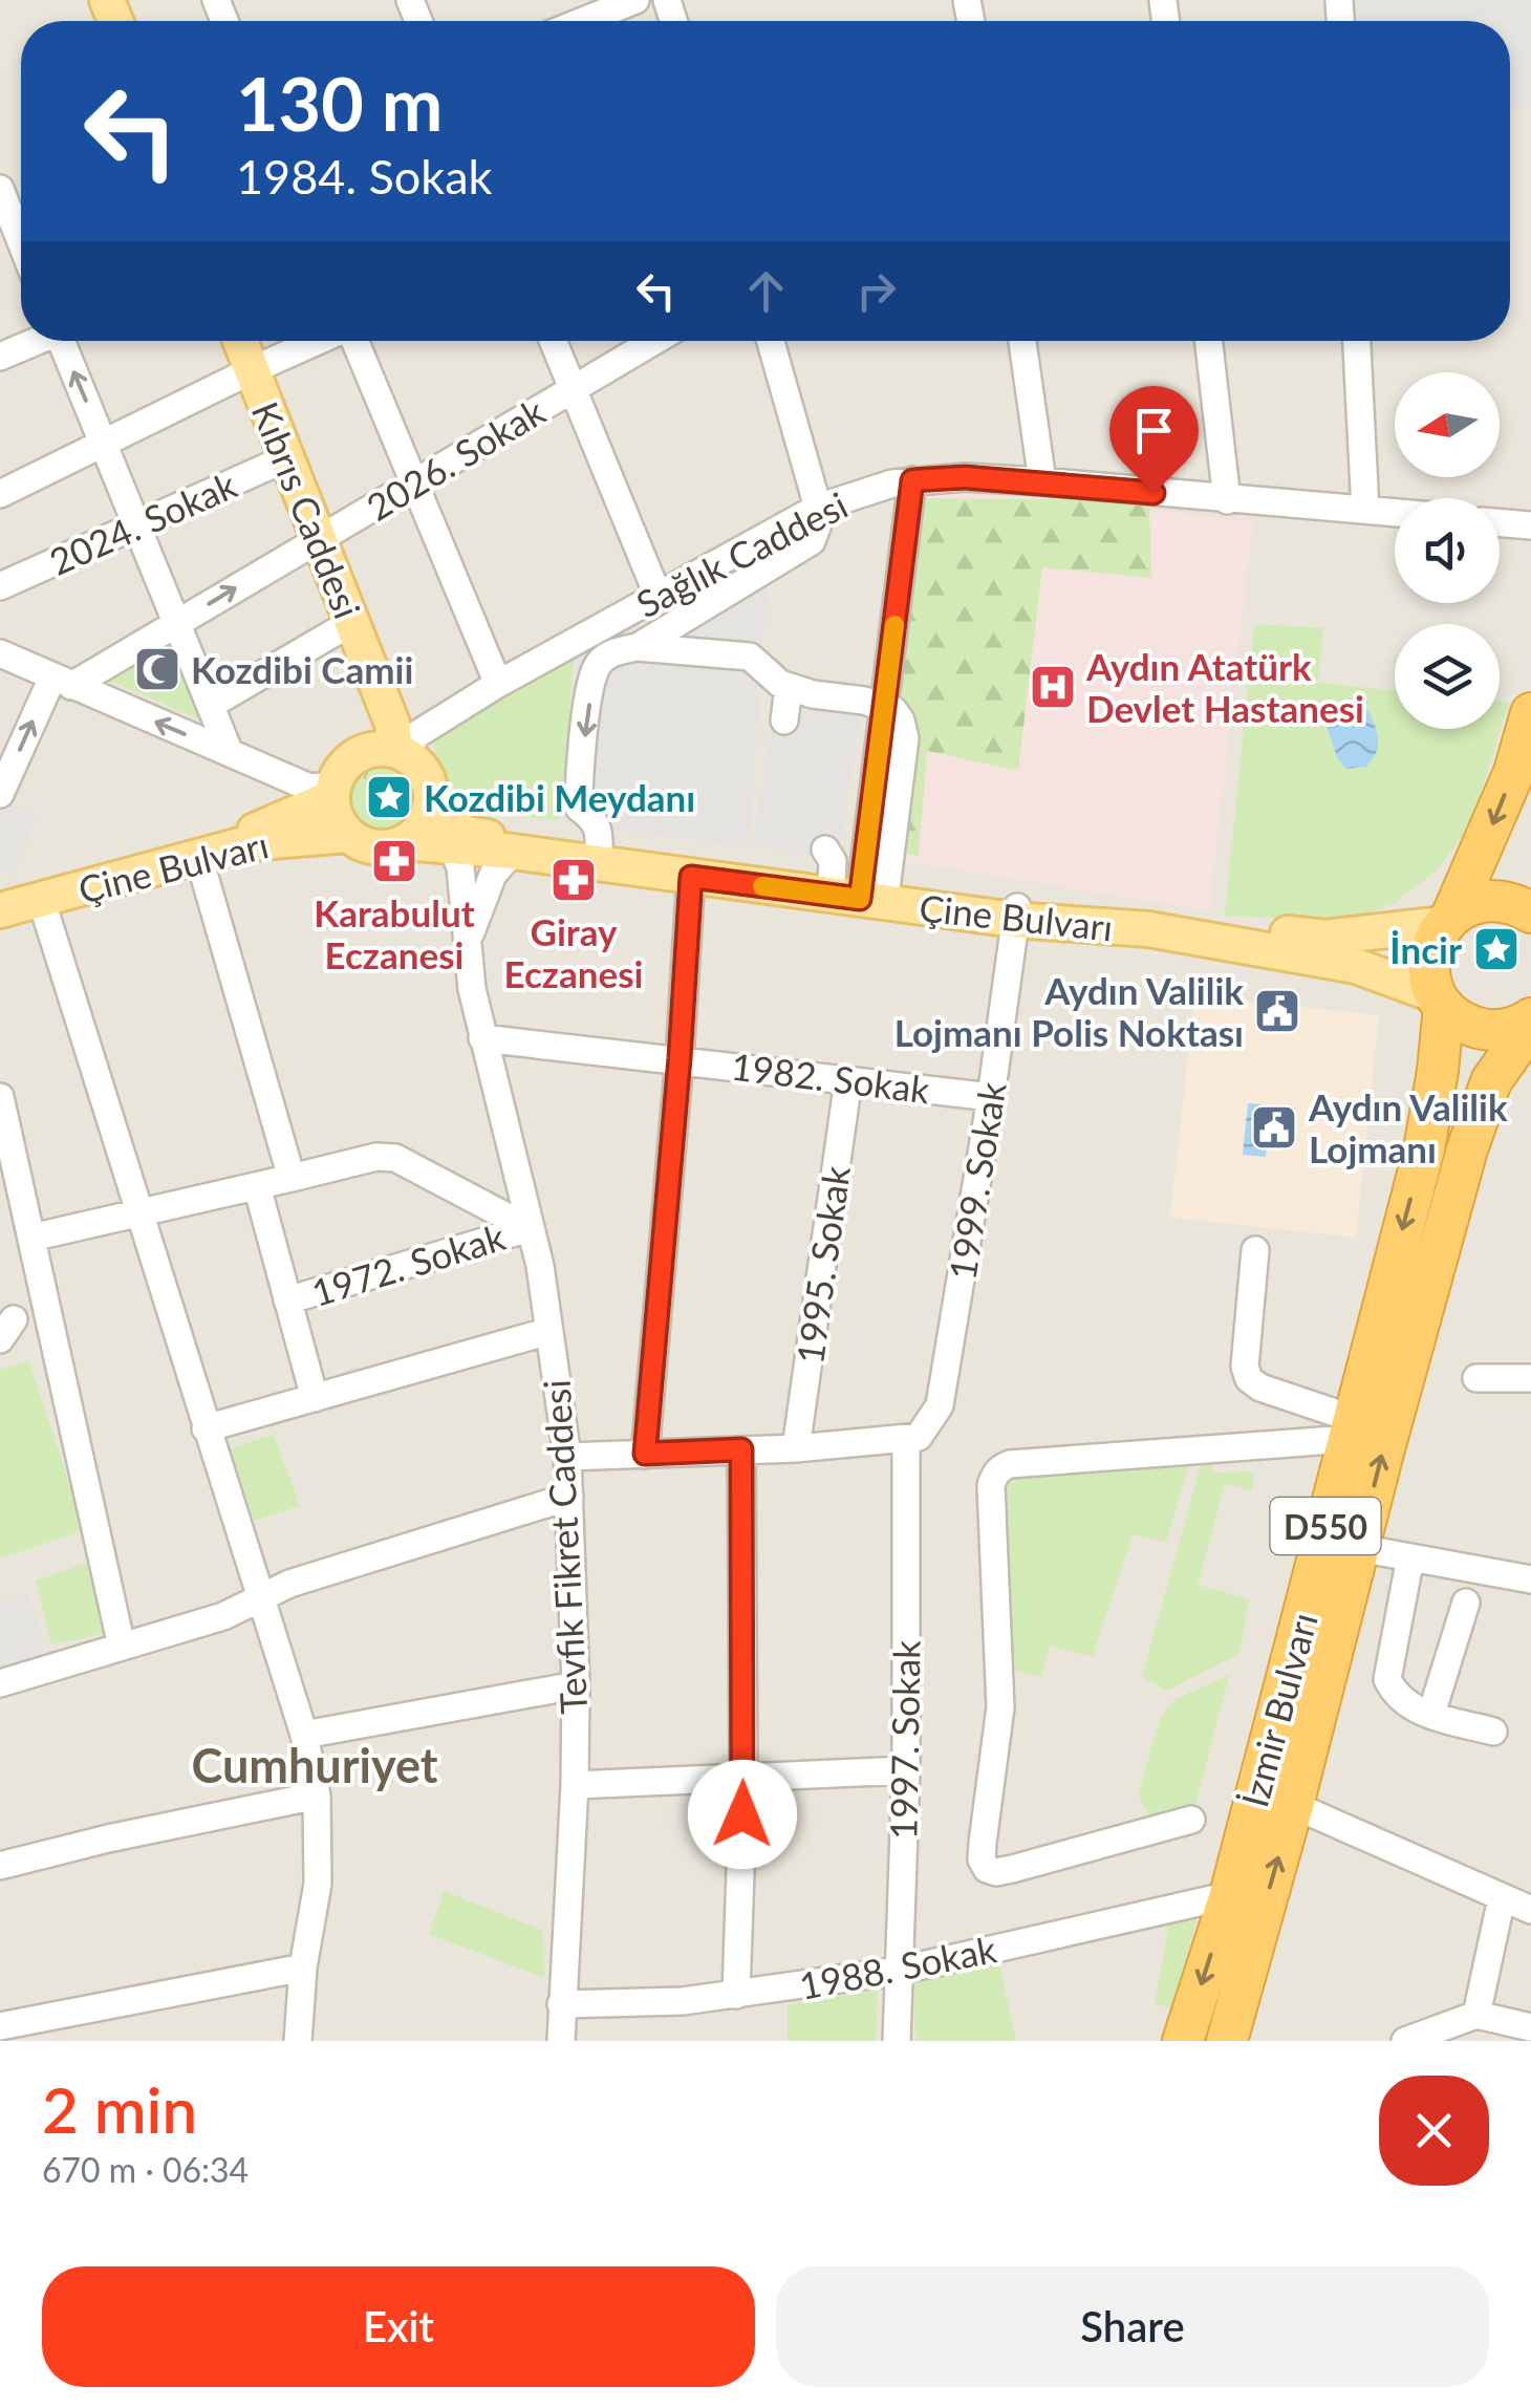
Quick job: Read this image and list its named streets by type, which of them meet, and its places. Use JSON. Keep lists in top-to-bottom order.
{
  "streets": {
    "highway": ["D550", "İzmir Bulvarı"],
    "main road": ["Kıbrıs Caddesi", "Çine Bulvarı"],
    "street": [
      "2026. Sokak",
      "2024. Sokak",
      "Sağlık Caddesi",
      "1982. Sokak",
      "1999. Sokak",
      "1972. Sokak",
      "1995. Sokak",
      "Tevfik Fikret Caddesi",
      "1997. Sokak",
      "1988. Sokak"
    ]
  },
  "crossings": [
    ["2026. Sokak", "Kıbrıs Caddesi"],
    ["Kıbrıs Caddesi", "2024. Sokak"],
    ["Kıbrıs Caddesi", "Sağlık Caddesi"],
    ["Kıbrıs Caddesi", "Çine Bulvarı"],
    ["Sağlık Caddesi", "Çine Bulvarı"],
    ["Çine Bulvarı", "1999. Sokak"],
    ["Çine Bulvarı", "D550"],
    ["Çine Bulvarı", "Tevfik Fikret Caddesi"],
    ["Çine Bulvarı", "İzmir Bulvarı"],
    ["1982. Sokak", "1999. Sokak"],
    ["1982. Sokak", "1995. Sokak"],
    ["1982. Sokak", "Tevfik Fikret Caddesi"],
    ["1999. Sokak", "1997. Sokak"],
    ["1972. Sokak", "Tevfik Fikret Caddesi"],
    ["D550", "İzmir Bulvarı"],
    ["Tevfik Fikret Caddesi", "1988. Sokak"],
    ["İzmir Bulvarı", "1988. Sokak"],
    ["1997. Sokak", "1988. Sokak"]
  ],
  "districts": ["Cumhuriyet"],
  "places": {
    "mosque": ["Kozdibi Camii"],
    "hospital": ["Aydın Atatürk Devlet Hastanesi"],
    "place": ["Kozdibi Meydanı", "İncir"],
    "pharmacy": ["Karabulut Eczanesi", "Giray Eczanesi"],
    "public building": ["Aydın Valilik Lojmanı Polis Noktası", "Aydın Valilik Lojmanı"]
  },
  "north": "left",
  "page": {
    "turn": ["130 m", "1984. Sokak"],
    "heading": ["2 min", "670 m · 06:34"],
    "buttons": ["Exit", "Share"]
  }
}
